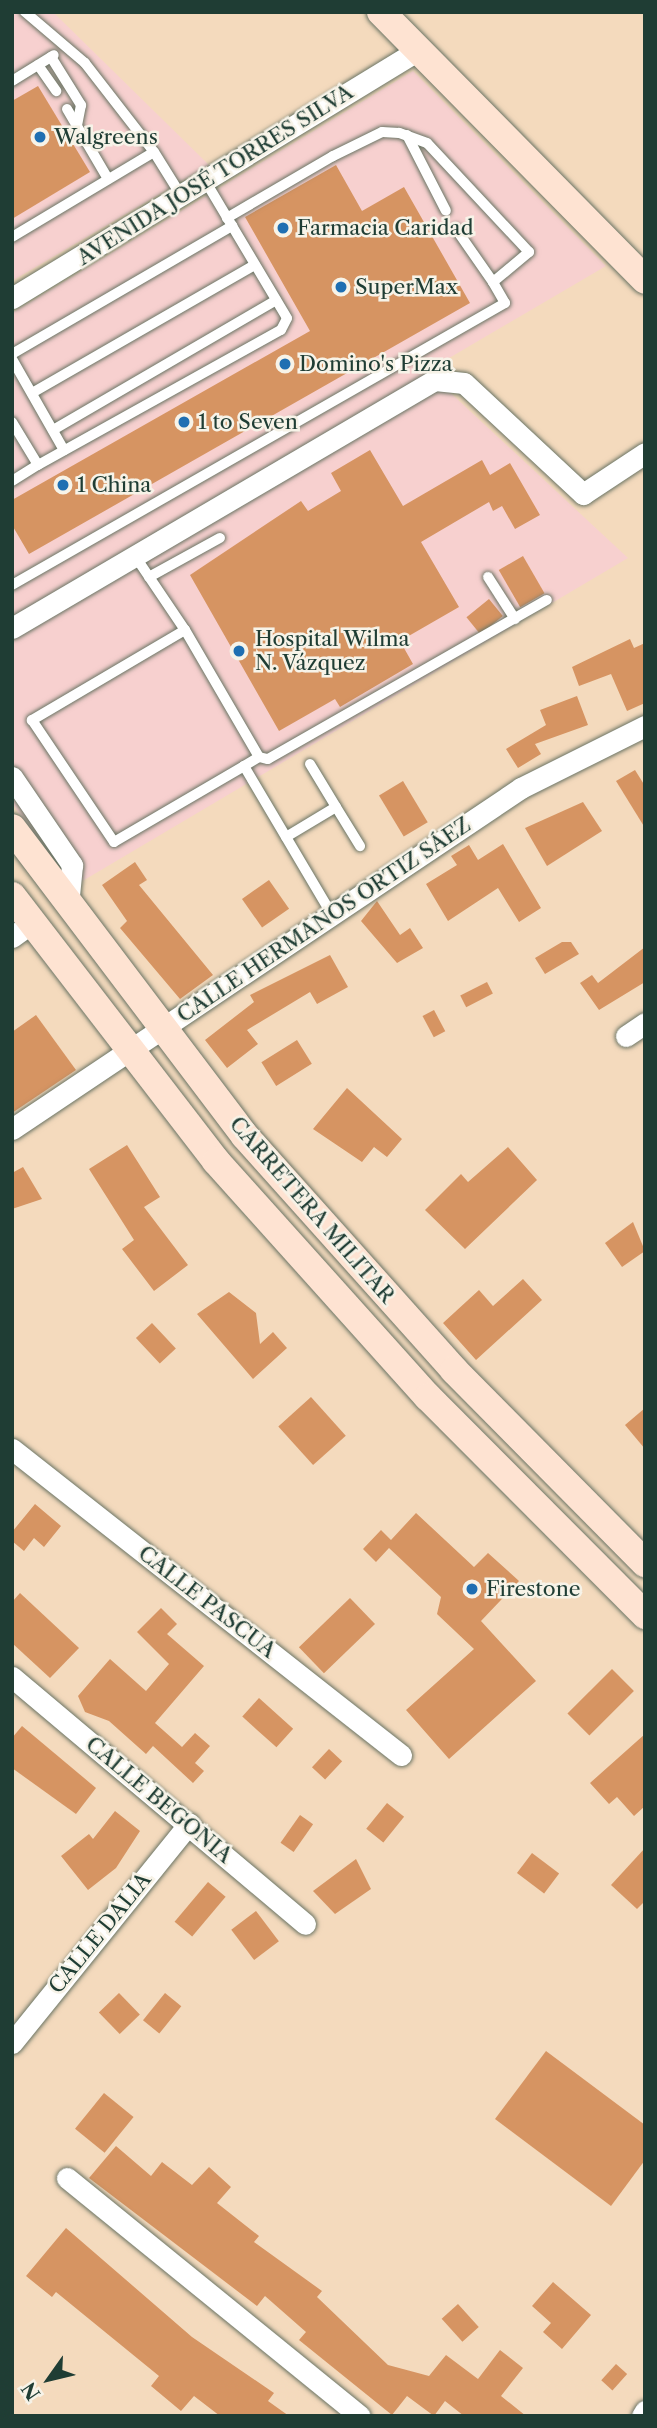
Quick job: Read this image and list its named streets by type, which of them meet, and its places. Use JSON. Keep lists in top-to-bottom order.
{
  "streets": {
    "main road": ["CARRETERA MILITAR"],
    "street": [
      "AVENIDA JOSÉ TORRES SILVA",
      "CALLE HERMANOS ORTIZ SÁEZ",
      "CALLE PASCUA",
      "CALLE BEGONIA",
      "CALLE DALIA"
    ]
  },
  "crossings": [
    ["CALLE HERMANOS ORTIZ SÁEZ", "CARRETERA MILITAR"],
    ["CALLE BEGONIA", "CALLE DALIA"]
  ],
  "places": [
    "Walgreens",
    "Farmacia Caridad",
    "SuperMax",
    "Domino's Pizza",
    "1 to Seven",
    "1 China",
    "Hospital Wilma N. Vázquez",
    "Firestone"
  ],
  "north": "bottom left"
}
